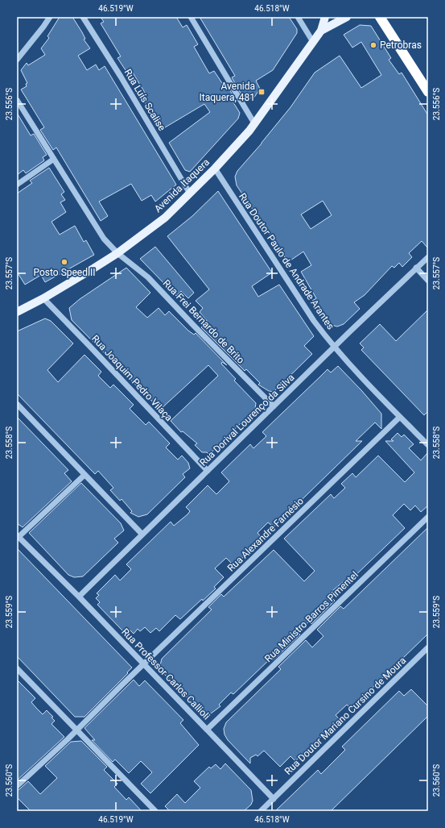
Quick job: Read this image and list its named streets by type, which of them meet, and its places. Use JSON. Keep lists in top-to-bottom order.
{
  "streets": {
    "main road": ["Avenida Itaquera"],
    "street": [
      "Rua Luís Scalise",
      "Rua Doutor Paulo de Andrade Arantes",
      "Rua Frei Bernardo de Brito",
      "Rua Joaquim Pedro Vilaça",
      "Rua Dorival Lourenço da Silva",
      "Rua Alexandre Farnésio",
      "Rua Ministro Barros Pimentel",
      "Rua Professor Carlos Callioli",
      "Rua Doutor Mariano Cursino de Moura"
    ]
  },
  "crossings": [
    ["Rua Luís Scalise", "Avenida Itaquera"],
    ["Avenida Itaquera", "Rua Doutor Paulo de Andrade Arantes"],
    ["Avenida Itaquera", "Rua Frei Bernardo de Brito"],
    ["Avenida Itaquera", "Rua Joaquim Pedro Vilaça"],
    ["Rua Doutor Paulo de Andrade Arantes", "Rua Dorival Lourenço da Silva"],
    ["Rua Doutor Paulo de Andrade Arantes", "Rua Alexandre Farnésio"],
    ["Rua Frei Bernardo de Brito", "Rua Dorival Lourenço da Silva"],
    ["Rua Joaquim Pedro Vilaça", "Rua Dorival Lourenço da Silva"],
    ["Rua Dorival Lourenço da Silva", "Rua Professor Carlos Callioli"],
    ["Rua Alexandre Farnésio", "Rua Professor Carlos Callioli"],
    ["Rua Ministro Barros Pimentel", "Rua Professor Carlos Callioli"],
    ["Rua Professor Carlos Callioli", "Rua Doutor Mariano Cursino de Moura"]
  ],
  "places": {
    "other": ["Petrobras", "Posto Speed II"],
    "transit": ["Avenida Itaquera, 481"]
  },
  "coordinates": [
    "46.519°W",
    "46.518°W",
    "23.556°S",
    "23.557°S",
    "23.558°S",
    "23.559°S",
    "23.560°S"
  ]
}
